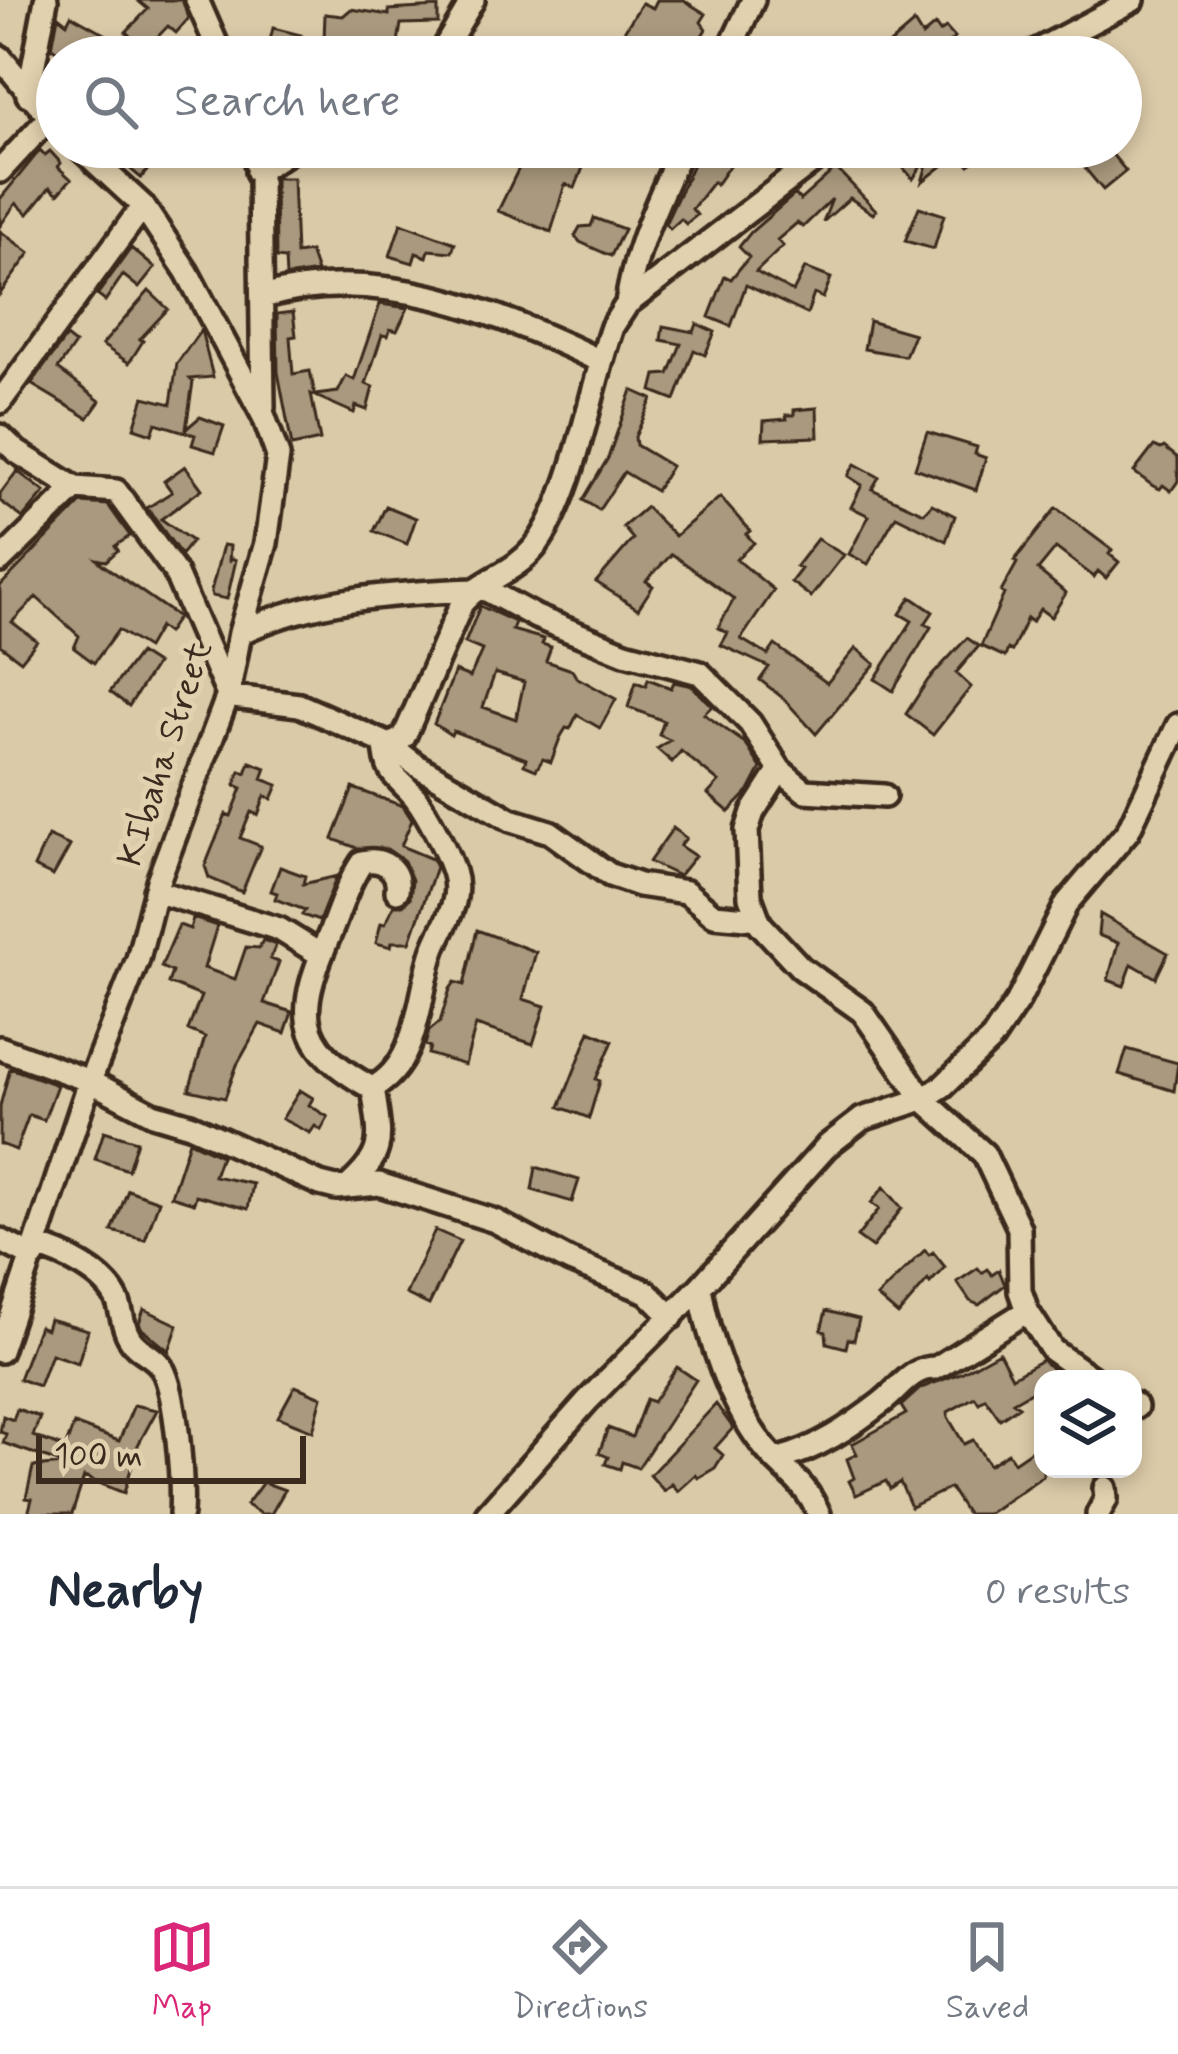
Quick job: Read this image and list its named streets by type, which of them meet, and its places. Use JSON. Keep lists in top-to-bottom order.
{
  "streets": {
    "street": ["KIbaha Street"]
  },
  "scale_bar": "100 m",
  "page": {
    "search": "Search here",
    "scale": "100 m",
    "heading": ["Nearby", "0 results"],
    "nav": ["Map", "Directions", "Saved"]
  }
}
